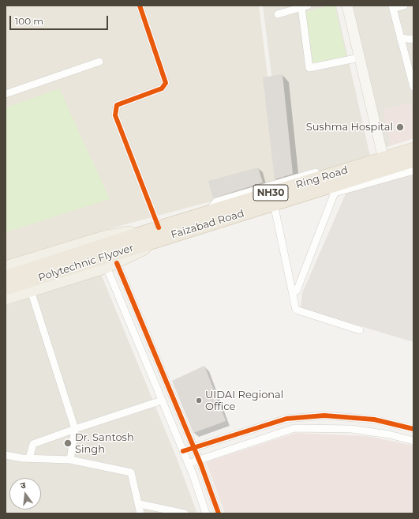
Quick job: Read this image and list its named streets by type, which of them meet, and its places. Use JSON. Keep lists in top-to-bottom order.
{
  "streets": {
    "highway": [
      "Ring Road",
      "NH30",
      "Faizabad Road",
      "Polytechnic Flyover"
    ]
  },
  "crossings": [
    ["Ring Road", "Faizabad Road"],
    ["Ring Road", "Polytechnic Flyover"],
    ["Faizabad Road", "Polytechnic Flyover"]
  ],
  "places": ["Sushma Hospital", "UIDAI Regional Office", "Dr. Santosh Singh"],
  "scale_bar": "100 m",
  "north": "top"
}
